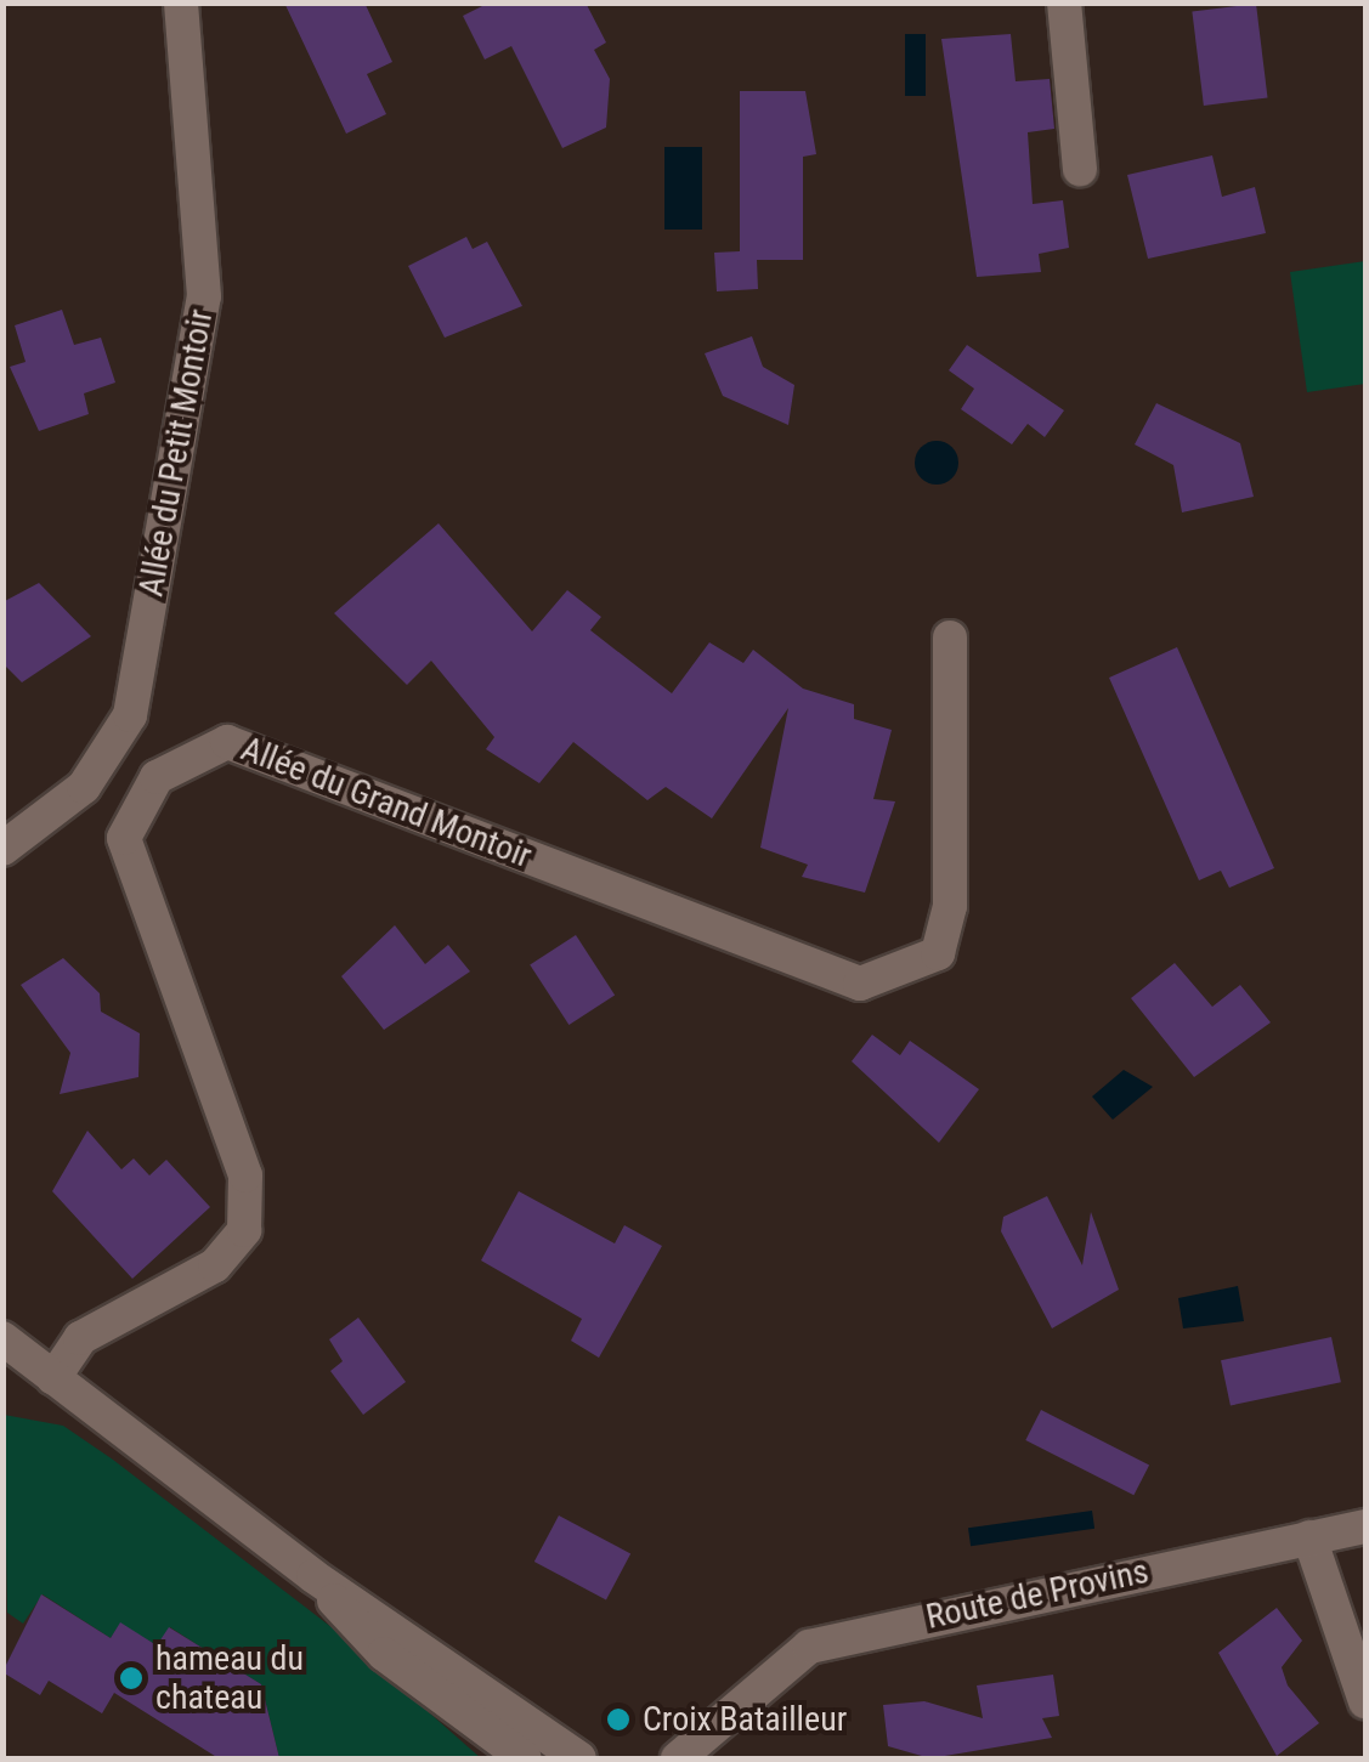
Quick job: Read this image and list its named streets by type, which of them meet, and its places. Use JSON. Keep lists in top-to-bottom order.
{
  "streets": {
    "street": ["Allée du Petit Montoir", "Allée du Grand Montoir", "Route de Provins"]
  },
  "places": ["hameau du chateau", "Croix Batailleur"]
}
